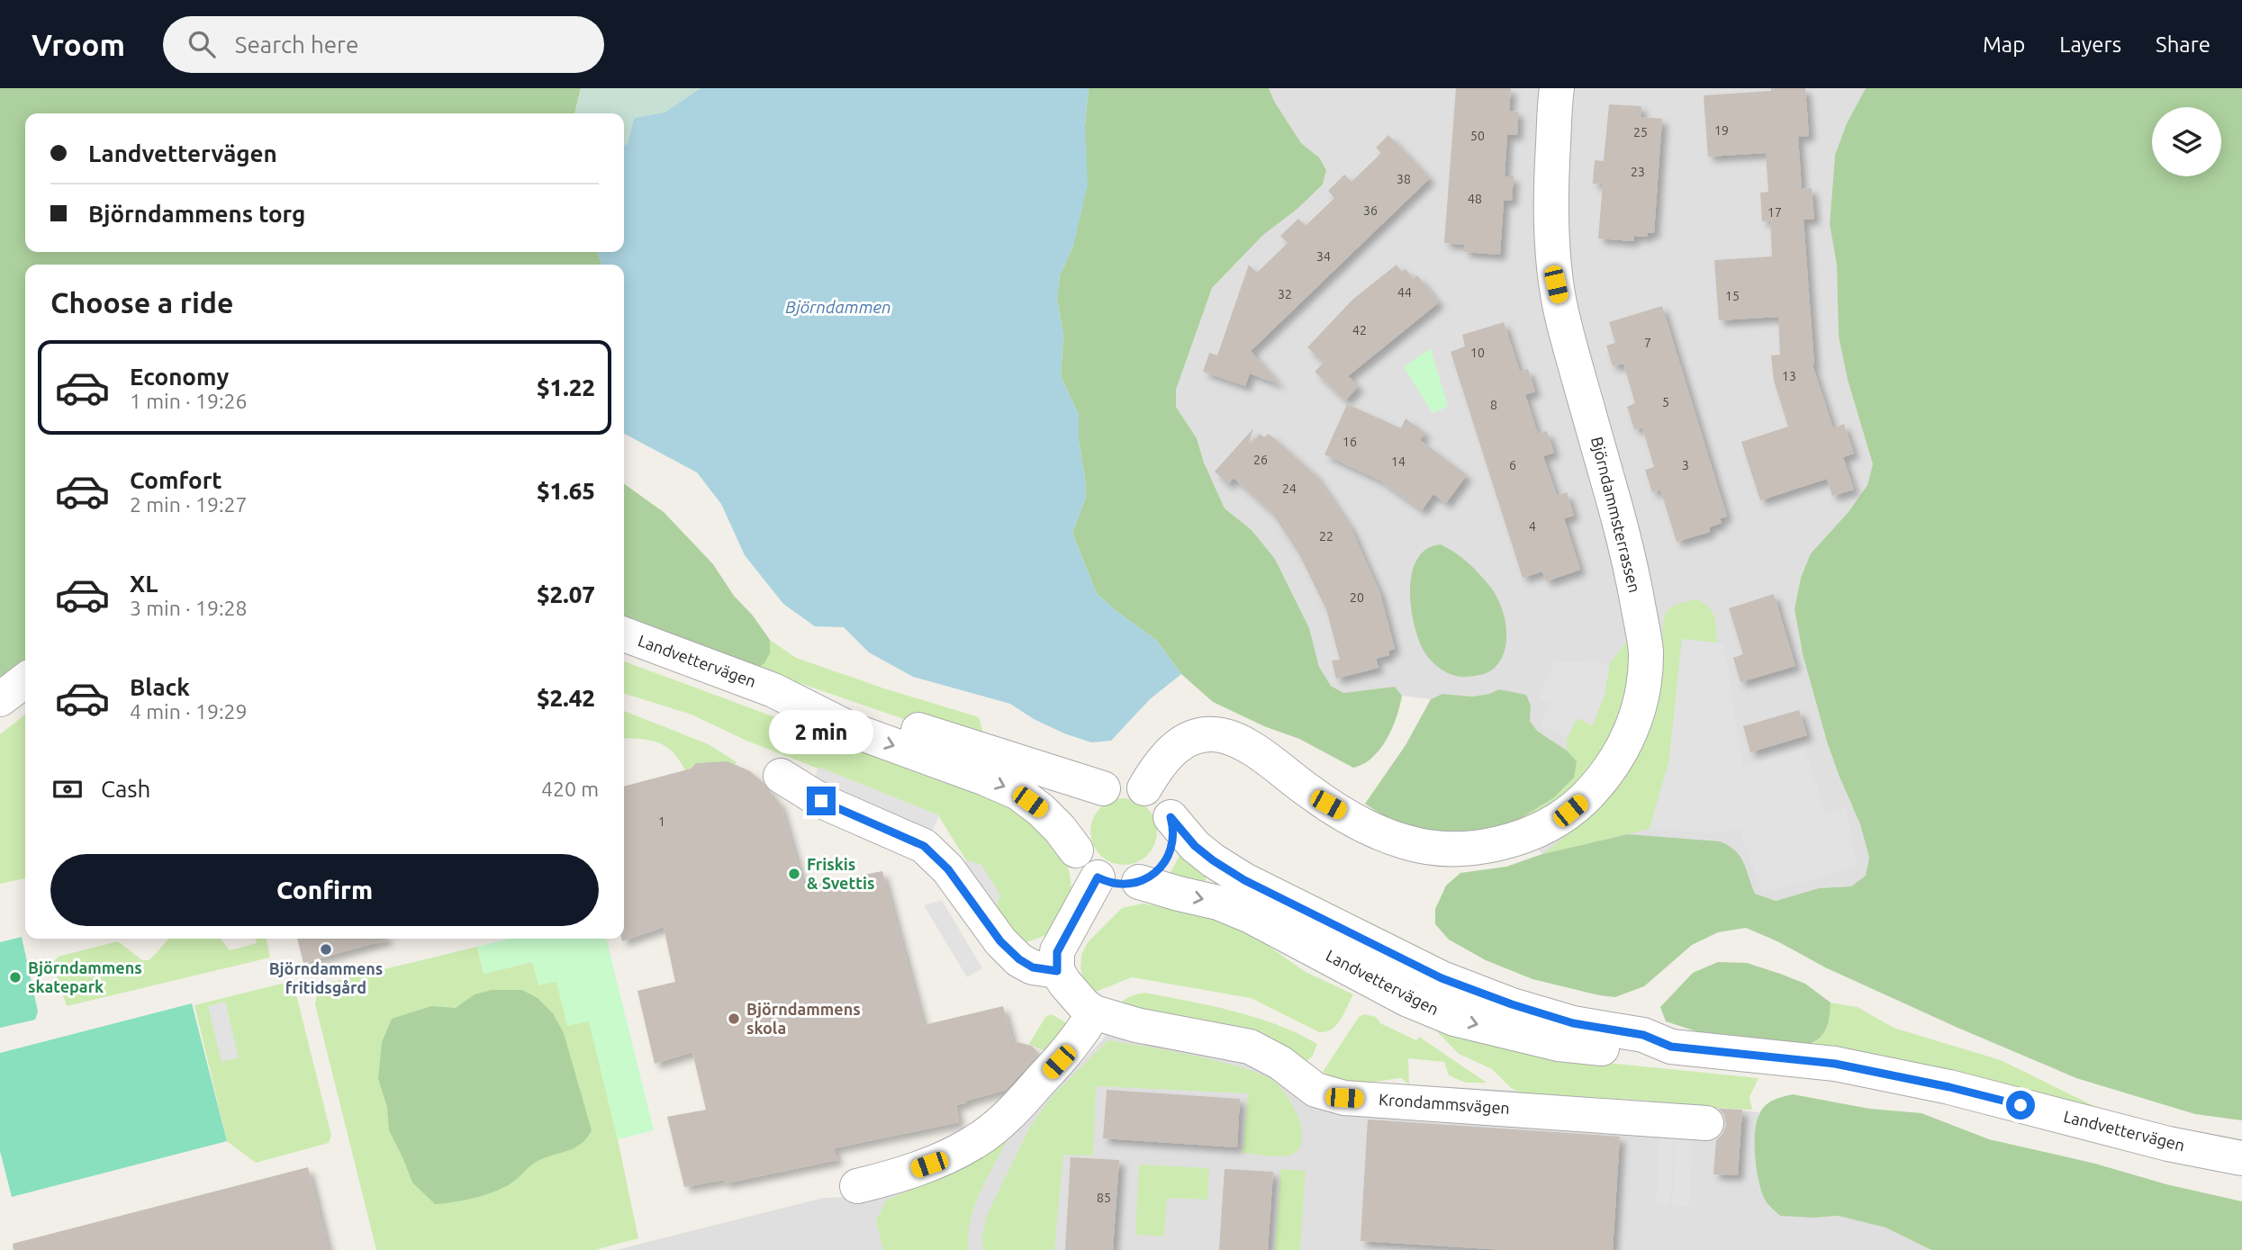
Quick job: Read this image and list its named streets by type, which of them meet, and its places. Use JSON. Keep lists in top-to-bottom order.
{
  "streets": {
    "street": ["Björndammsterrassen", "Landvettervägen", "Krondammsvägen"]
  },
  "crossings": [
    ["Björndammsterrassen", "Landvettervägen"]
  ],
  "water": ["Björndammen"],
  "places": [
    "Friskis & Svettis",
    "Björndammens fritidsgård",
    "Björndammens skatepark",
    "Björndammens skola"
  ],
  "house_numbers": [
    "19",
    "25",
    "50",
    "23",
    "38",
    "48",
    "36",
    "17",
    "34",
    "44",
    "32",
    "15",
    "42",
    "7",
    "10",
    "13",
    "5",
    "8",
    "16",
    "26",
    "14",
    "6",
    "3",
    "24",
    "4",
    "22",
    "20",
    "1",
    "85"
  ],
  "page": {
    "header": "Vroom",
    "search": "Search here",
    "nav": ["Map", "Layers", "Share"],
    "banner": ["Landvettervägen", "Björndammens torg"],
    "heading": "Choose a ride",
    "list": [
      {
        "name": "Economy",
        "note": "1 min · 19:26",
        "value": "$1.22"
      },
      {
        "name": "Comfort",
        "note": "2 min · 19:27",
        "value": "$1.65"
      },
      {
        "name": "XL",
        "note": "3 min · 19:28",
        "value": "$2.07"
      },
      {
        "name": "Black",
        "note": "4 min · 19:29",
        "value": "$2.42"
      }
    ],
    "bubble": "2 min",
    "pay": ["Cash", "420 m"],
    "buttons": "Confirm"
  }
}
